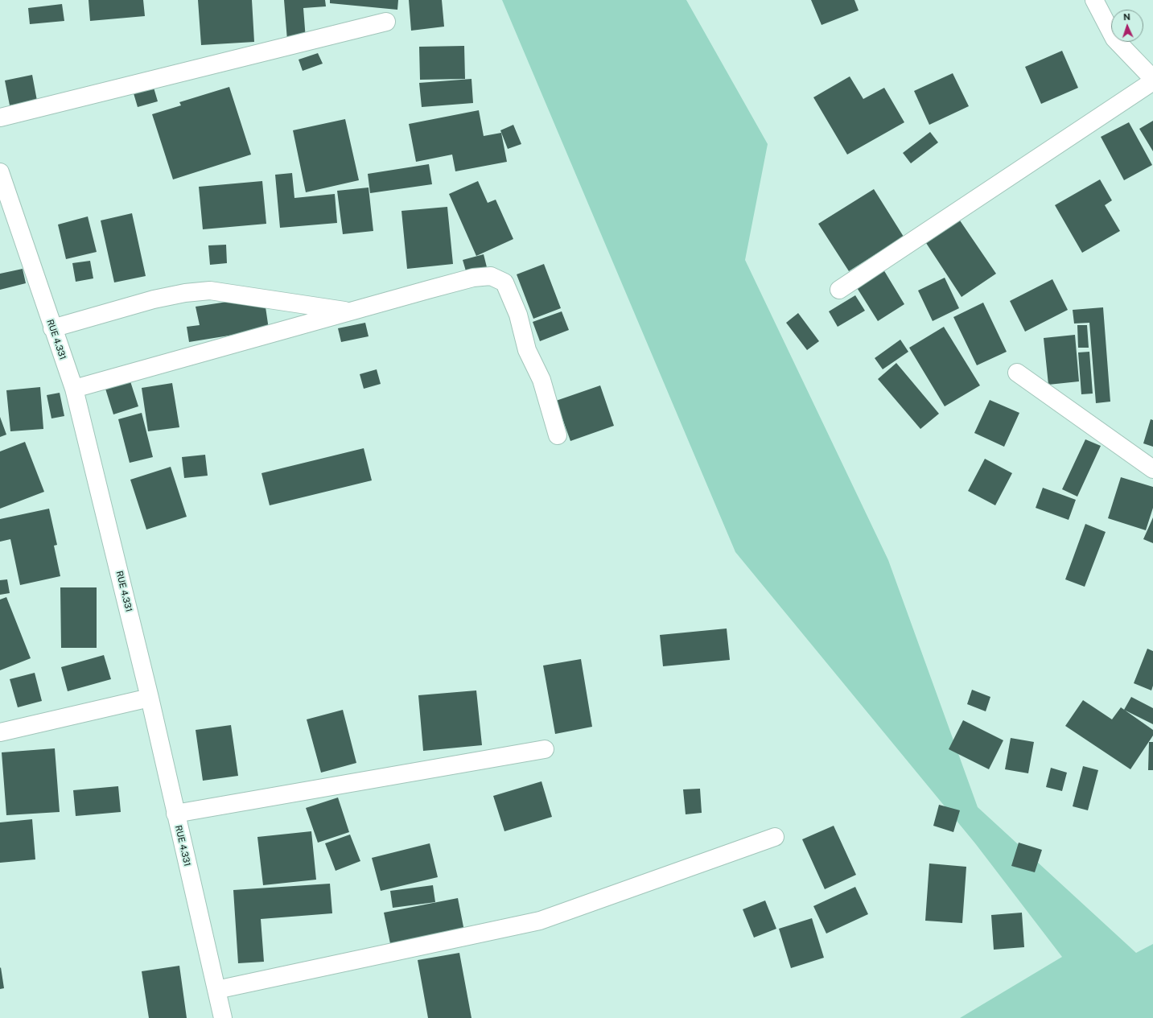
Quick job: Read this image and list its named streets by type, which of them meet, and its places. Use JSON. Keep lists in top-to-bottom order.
{
  "streets": {
    "street": ["RUE 4.331"]
  },
  "north": "top"
}
